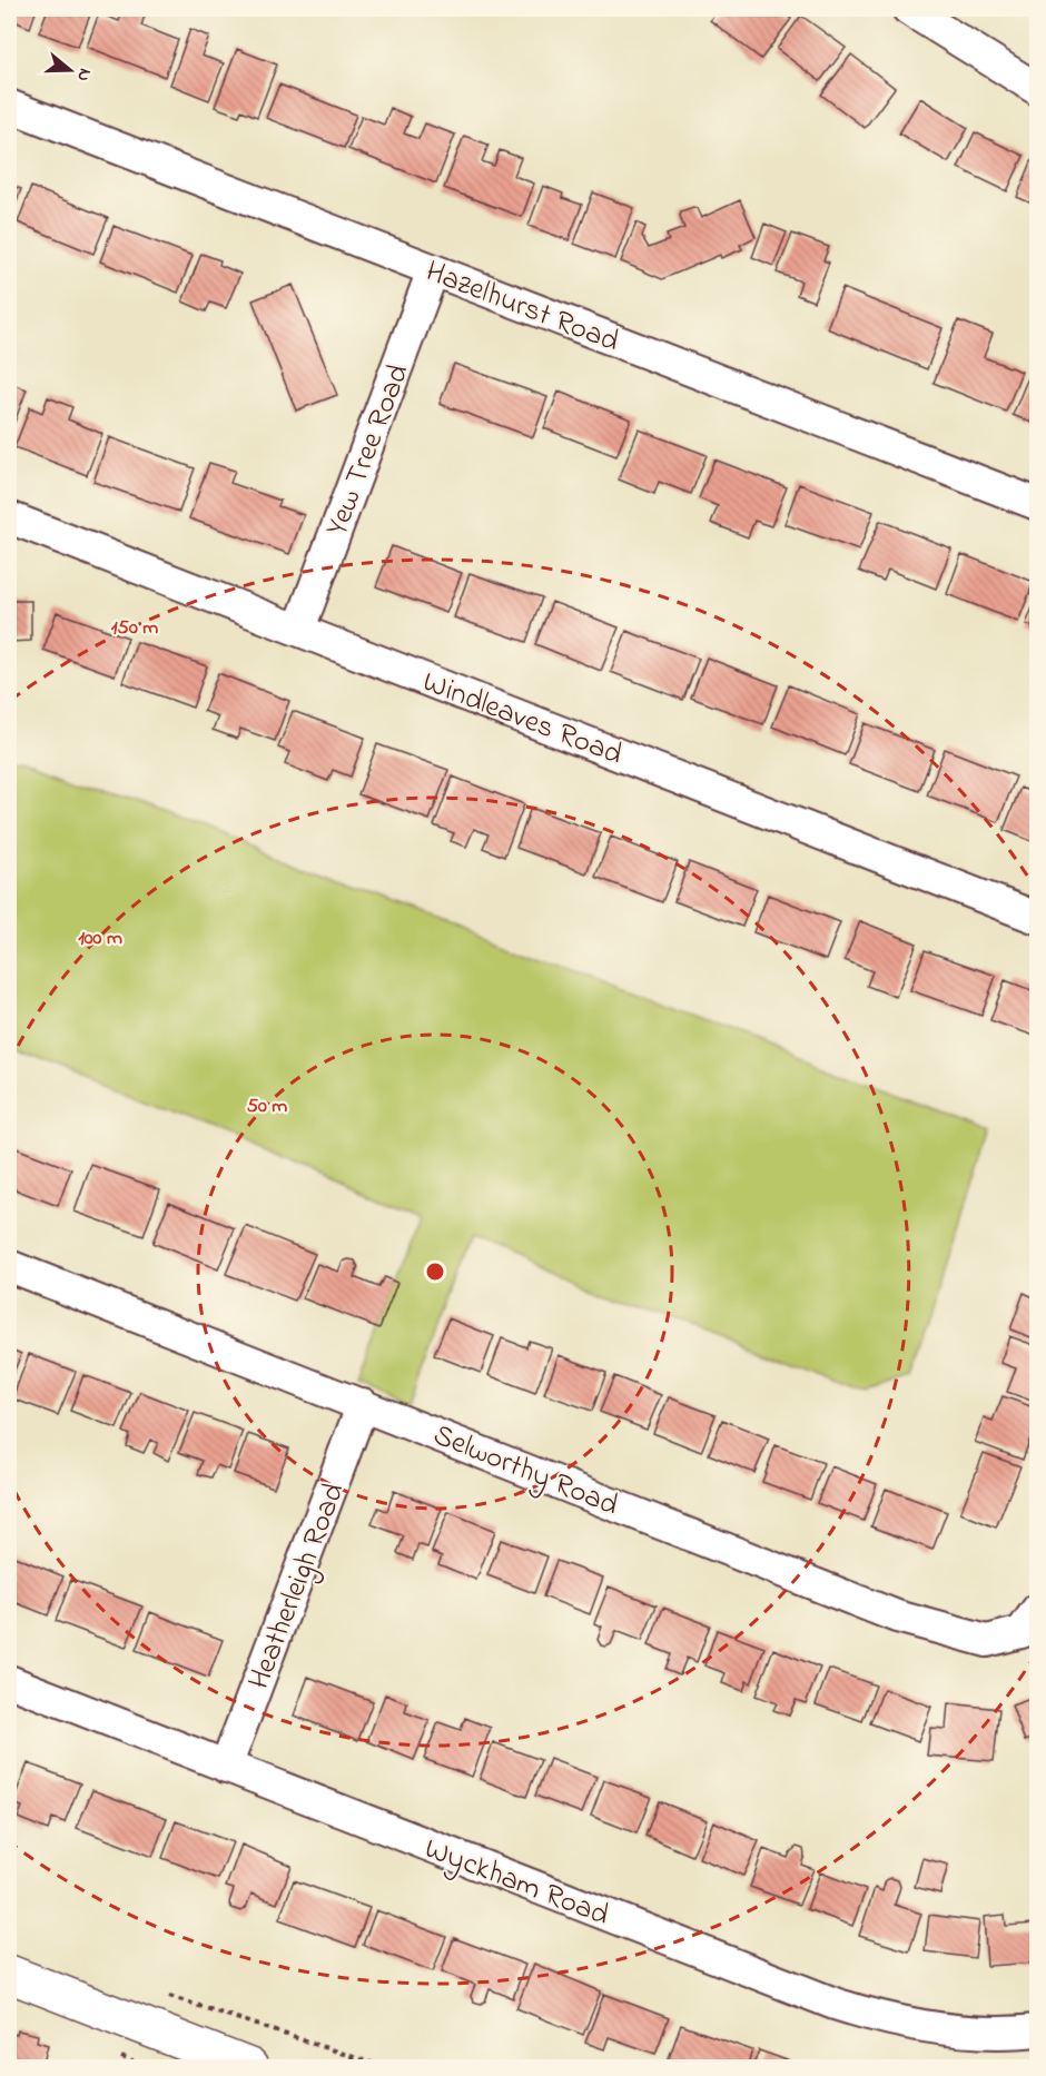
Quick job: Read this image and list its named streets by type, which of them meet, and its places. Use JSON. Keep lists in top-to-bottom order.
{
  "streets": {
    "street": [
      "Hazelhurst Road",
      "Yew Tree Road",
      "Windleaves Road",
      "Selworthy Road",
      "Heatherleigh Road",
      "Wyckham Road"
    ]
  },
  "crossings": [
    ["Hazelhurst Road", "Yew Tree Road"],
    ["Yew Tree Road", "Windleaves Road"],
    ["Selworthy Road", "Heatherleigh Road"],
    ["Heatherleigh Road", "Wyckham Road"]
  ],
  "north": "right",
  "rings": ["150 m", "100 m", "50 m"]
}
